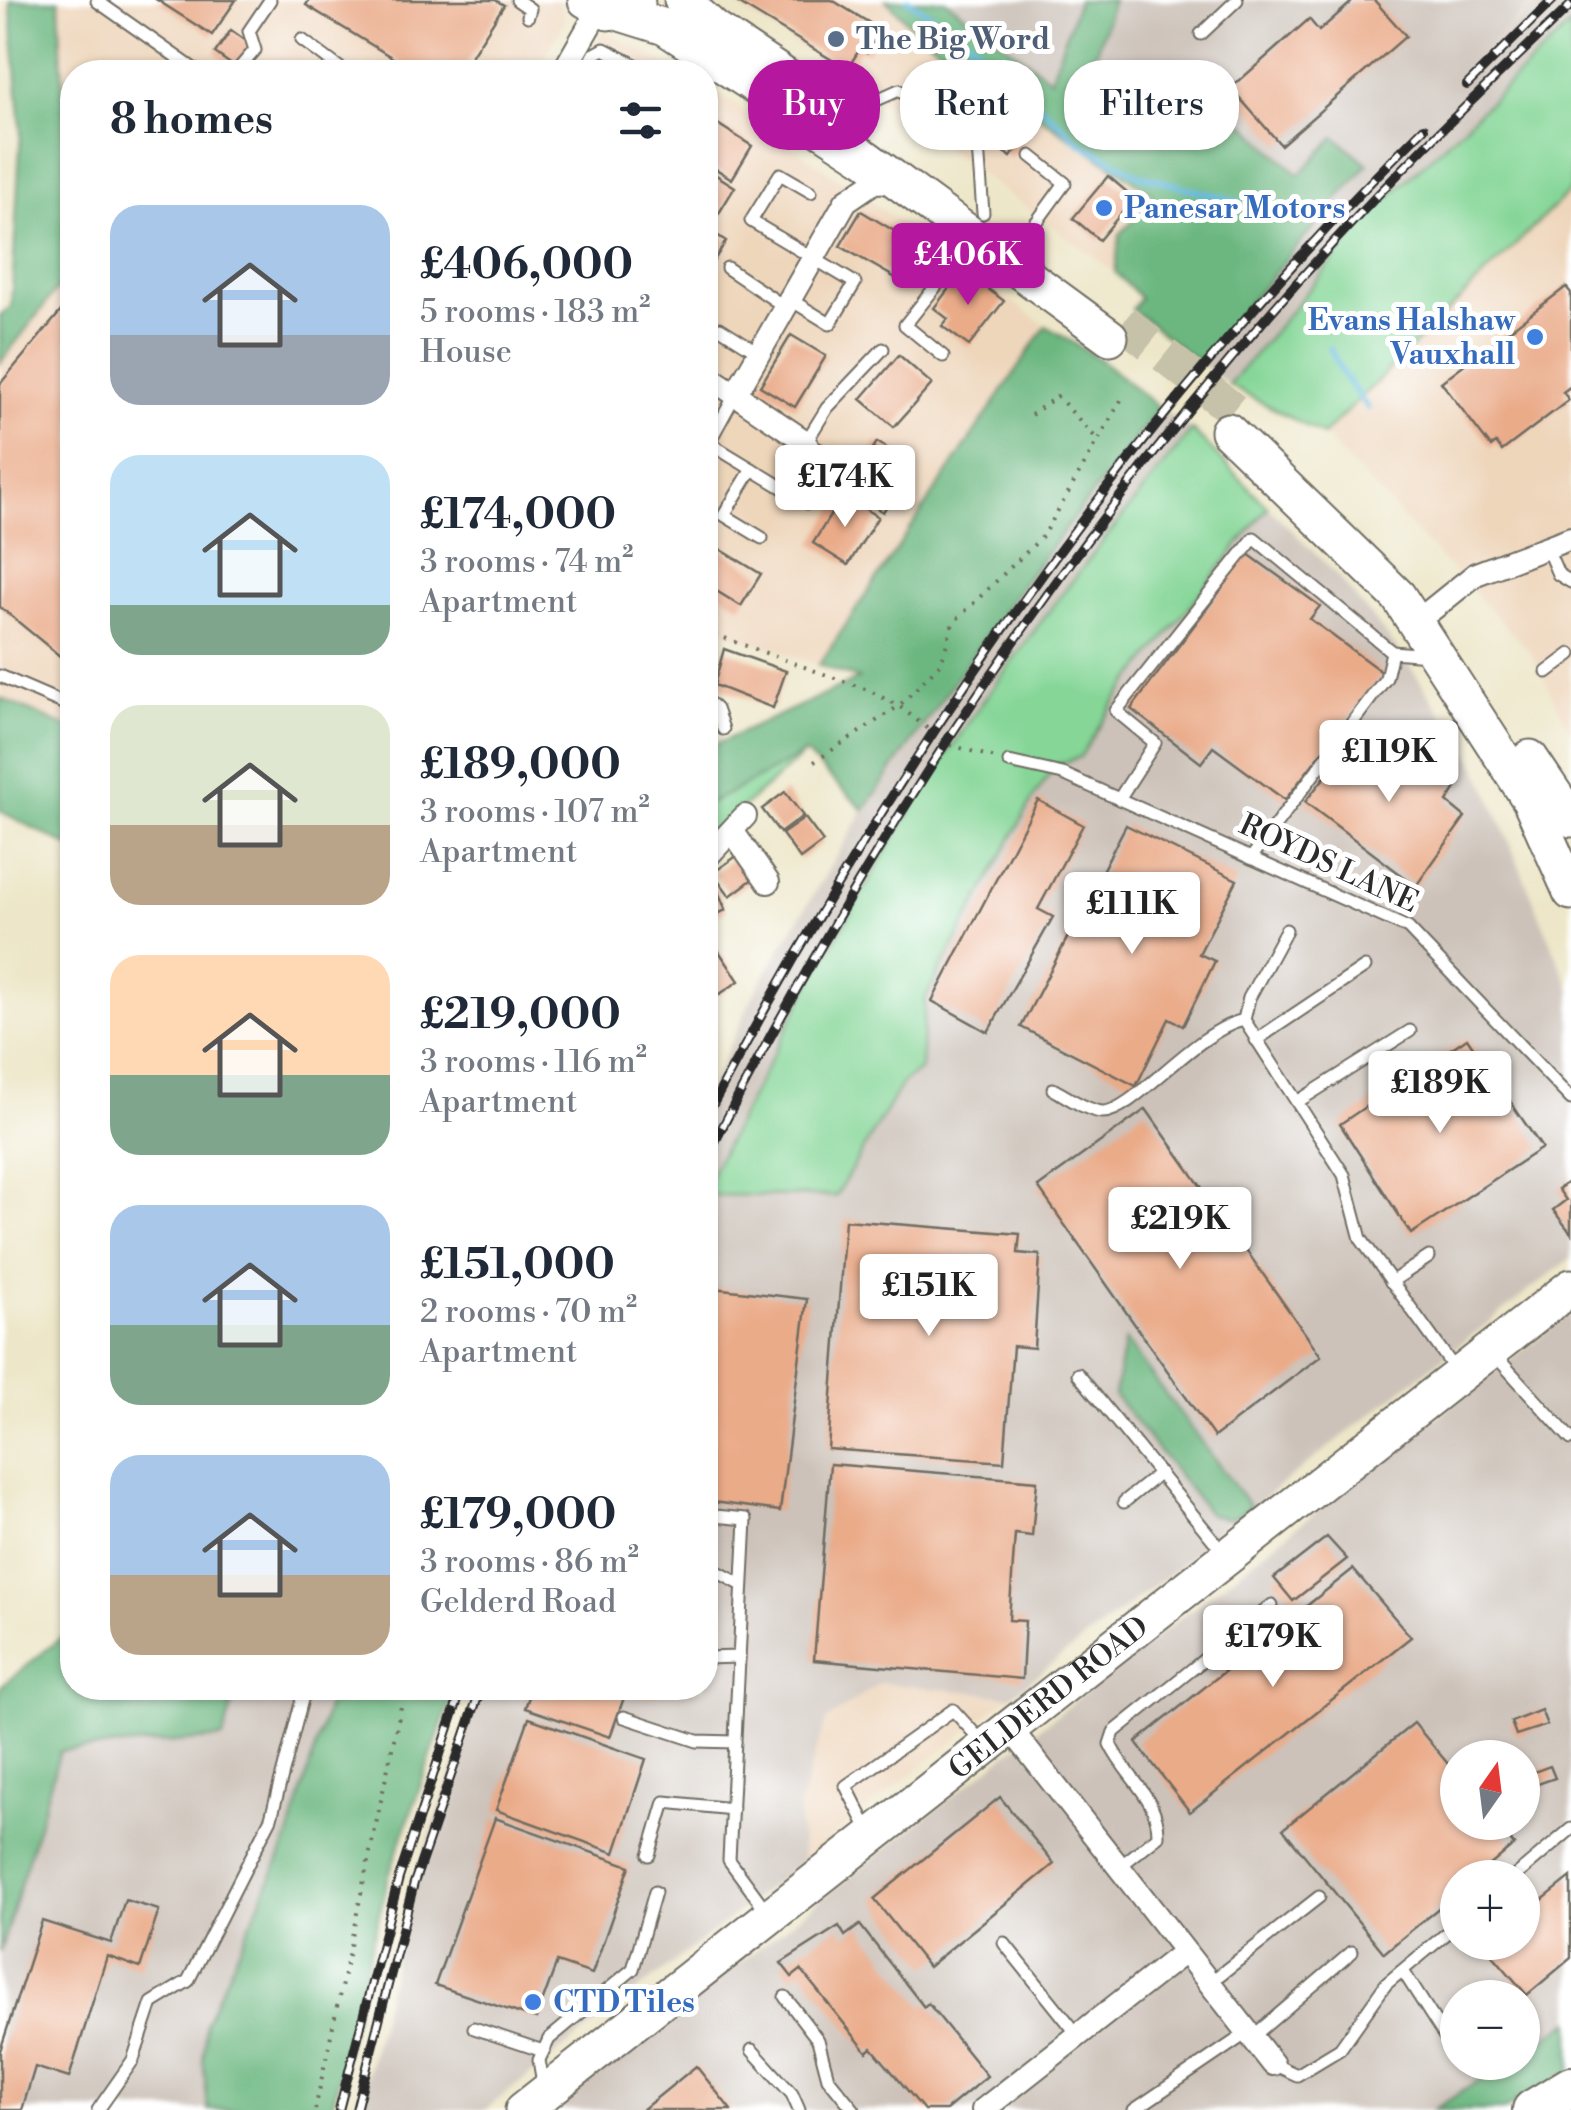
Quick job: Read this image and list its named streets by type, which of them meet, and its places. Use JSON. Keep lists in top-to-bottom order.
{
  "streets": {
    "main road": ["GELDERD ROAD"],
    "lane": ["ROYDS LANE"]
  },
  "places": [
    "The Big Word",
    "Panesar Motors",
    "Evans Halshaw Vauxhall",
    "CTD Tiles"
  ],
  "north": "top",
  "page": {
    "chip": ["Buy", "Rent", "Filters"],
    "heading": "8 homes",
    "list": [
      {
        "name": "£406,000",
        "note": "5 rooms · 183 m² · House"
      },
      {
        "name": "£174,000",
        "note": "3 rooms · 74 m² · Apartment"
      },
      {
        "name": "£189,000",
        "note": "3 rooms · 107 m² · Apartment"
      },
      {
        "name": "£219,000",
        "note": "3 rooms · 116 m² · Apartment"
      },
      {
        "name": "£151,000",
        "note": "2 rooms · 70 m² · Apartment"
      },
      {
        "name": "£179,000",
        "note": "3 rooms · 86 m² · Gelderd Road"
      }
    ],
    "price": [
      "£406K",
      "£174K",
      "£119K",
      "£111K",
      "£189K",
      "£219K",
      "£151K",
      "£179K"
    ],
    "map_buttons": ["+", "−"]
  }
}
